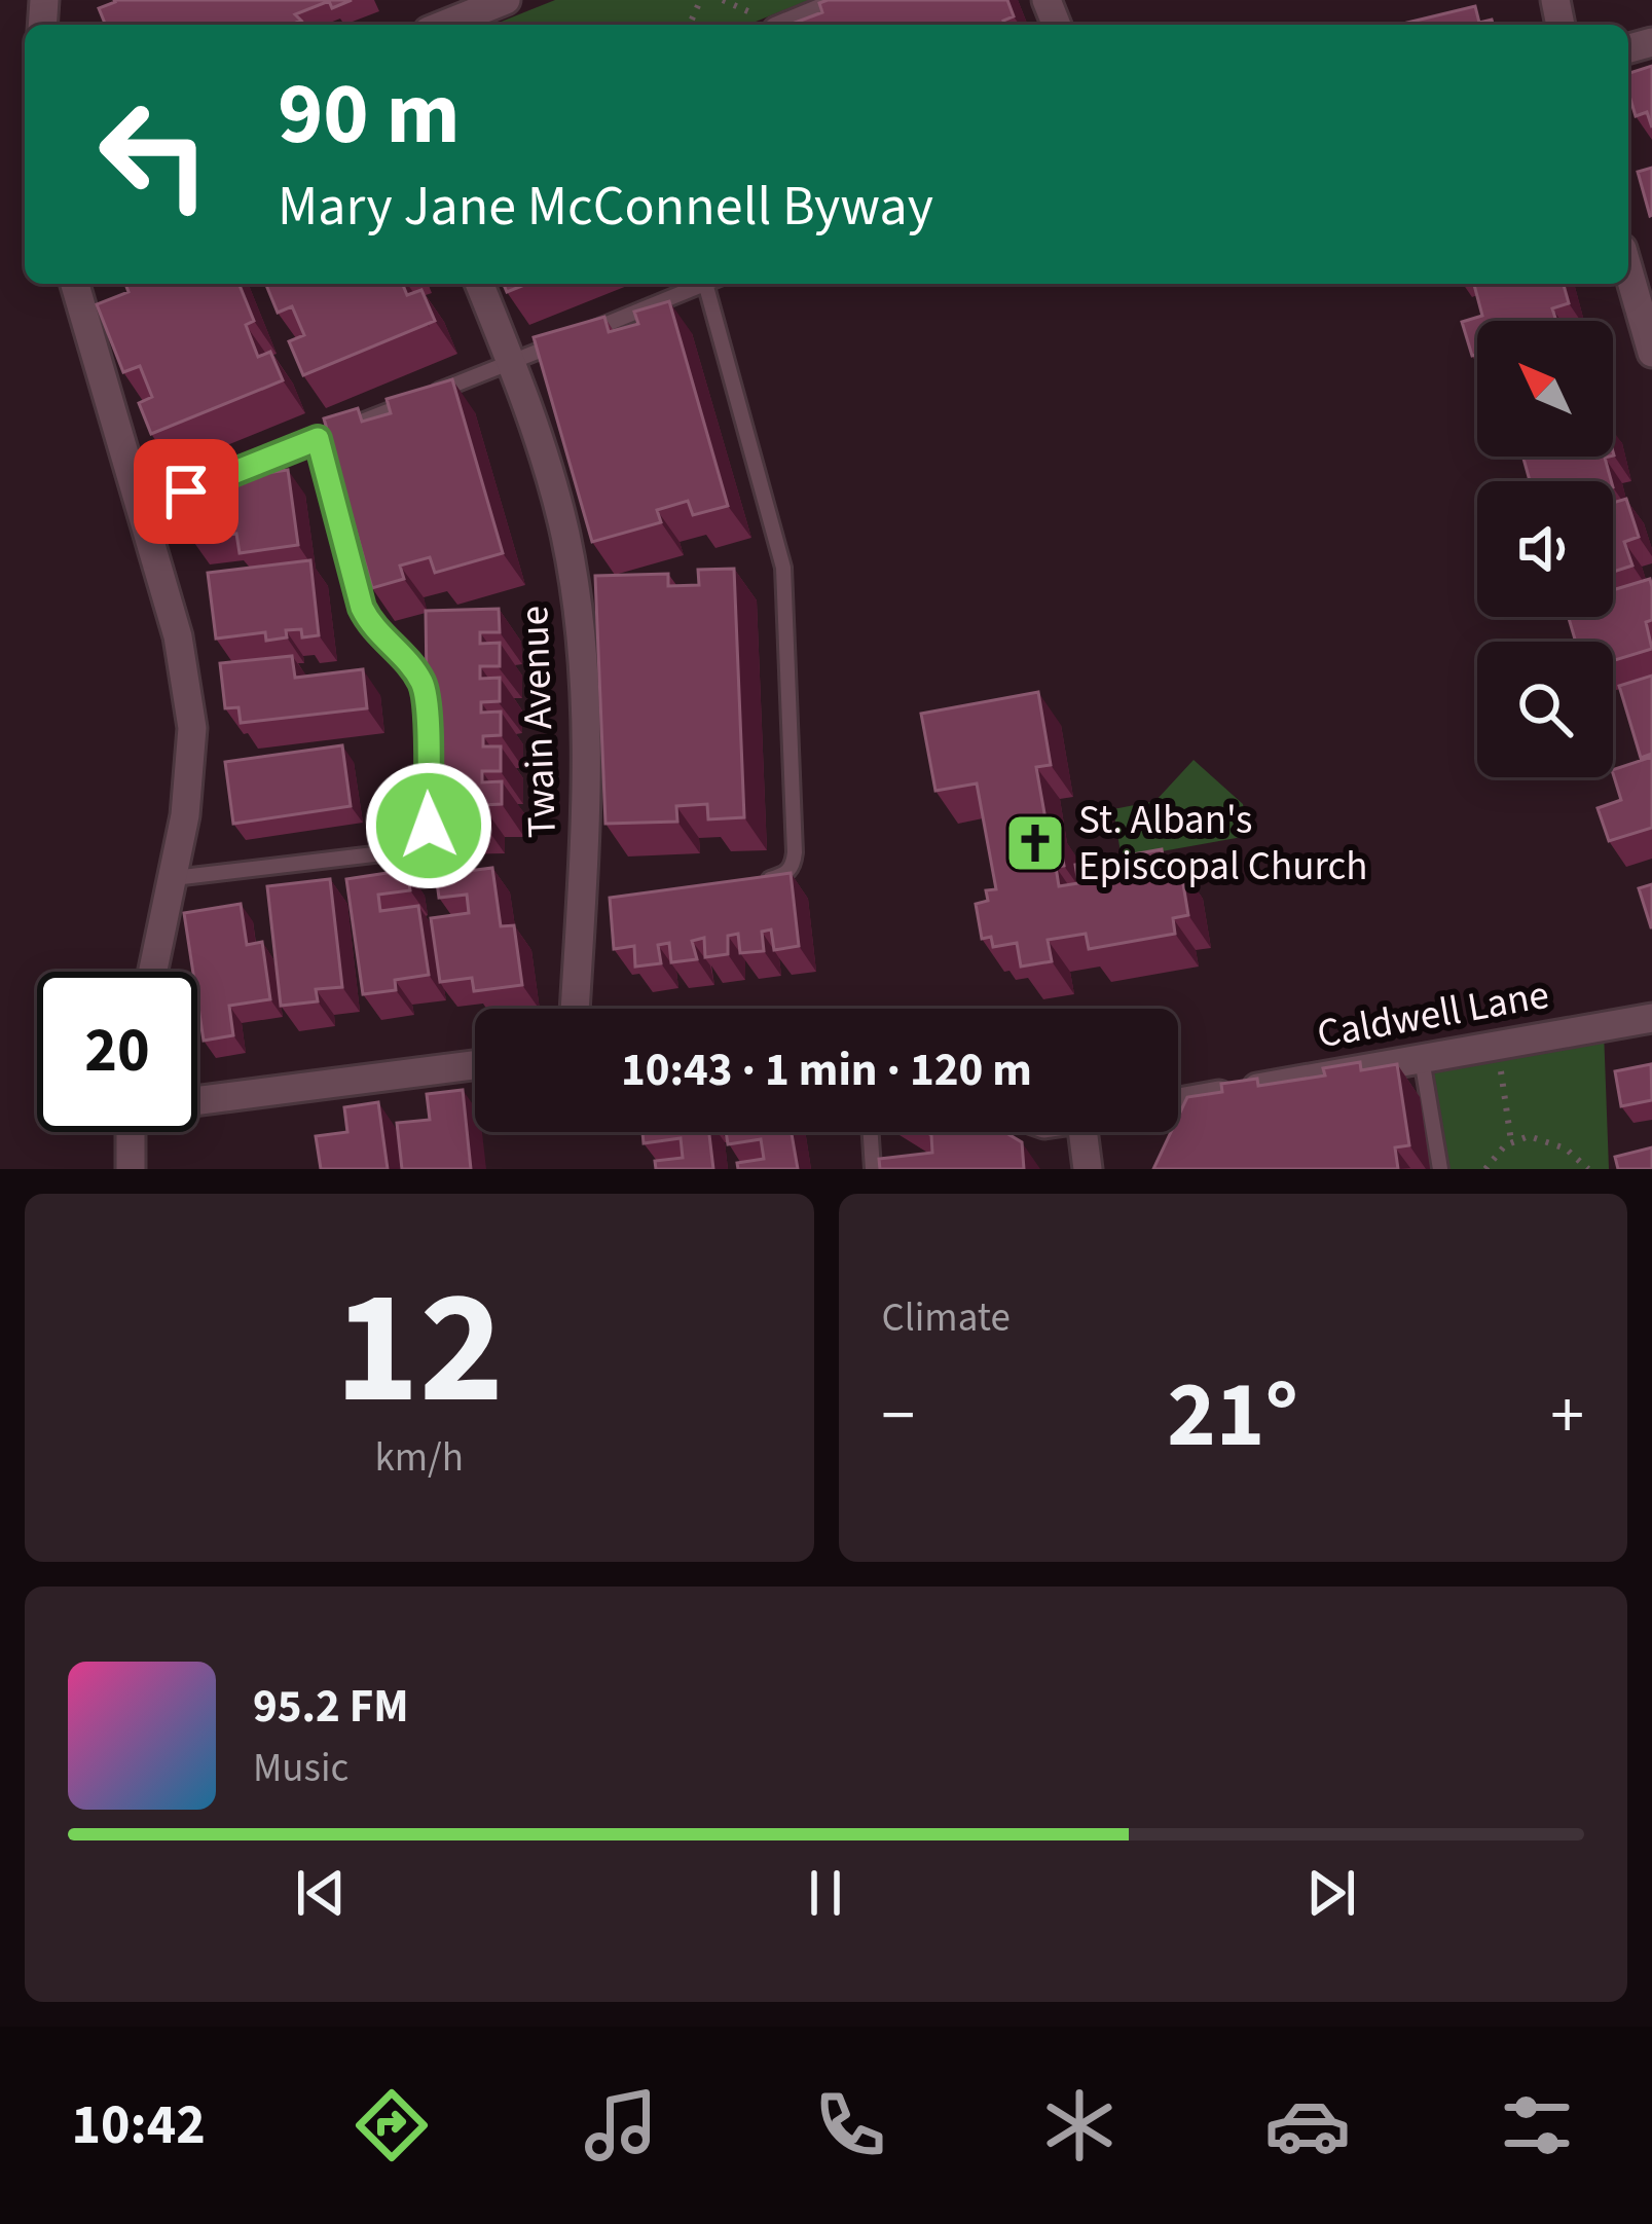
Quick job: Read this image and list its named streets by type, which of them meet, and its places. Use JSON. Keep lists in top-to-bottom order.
{
  "streets": {
    "street": ["Twain Avenue", "Caldwell Lane"]
  },
  "places": {
    "church": ["St. Alban's Episcopal Church"]
  },
  "north": "top left",
  "page": {
    "turn": ["90 m", "Mary Jane McConnell Byway"],
    "limit": "20",
    "trip": "10:43 · 1 min · 120 m",
    "tile": [
      ["12", "km/h"],
      "Climate"
    ],
    "heat": ["−", "21°", "+"],
    "song": ["95.2 FM", "Music"],
    "tabs": "10:42"
  }
}
